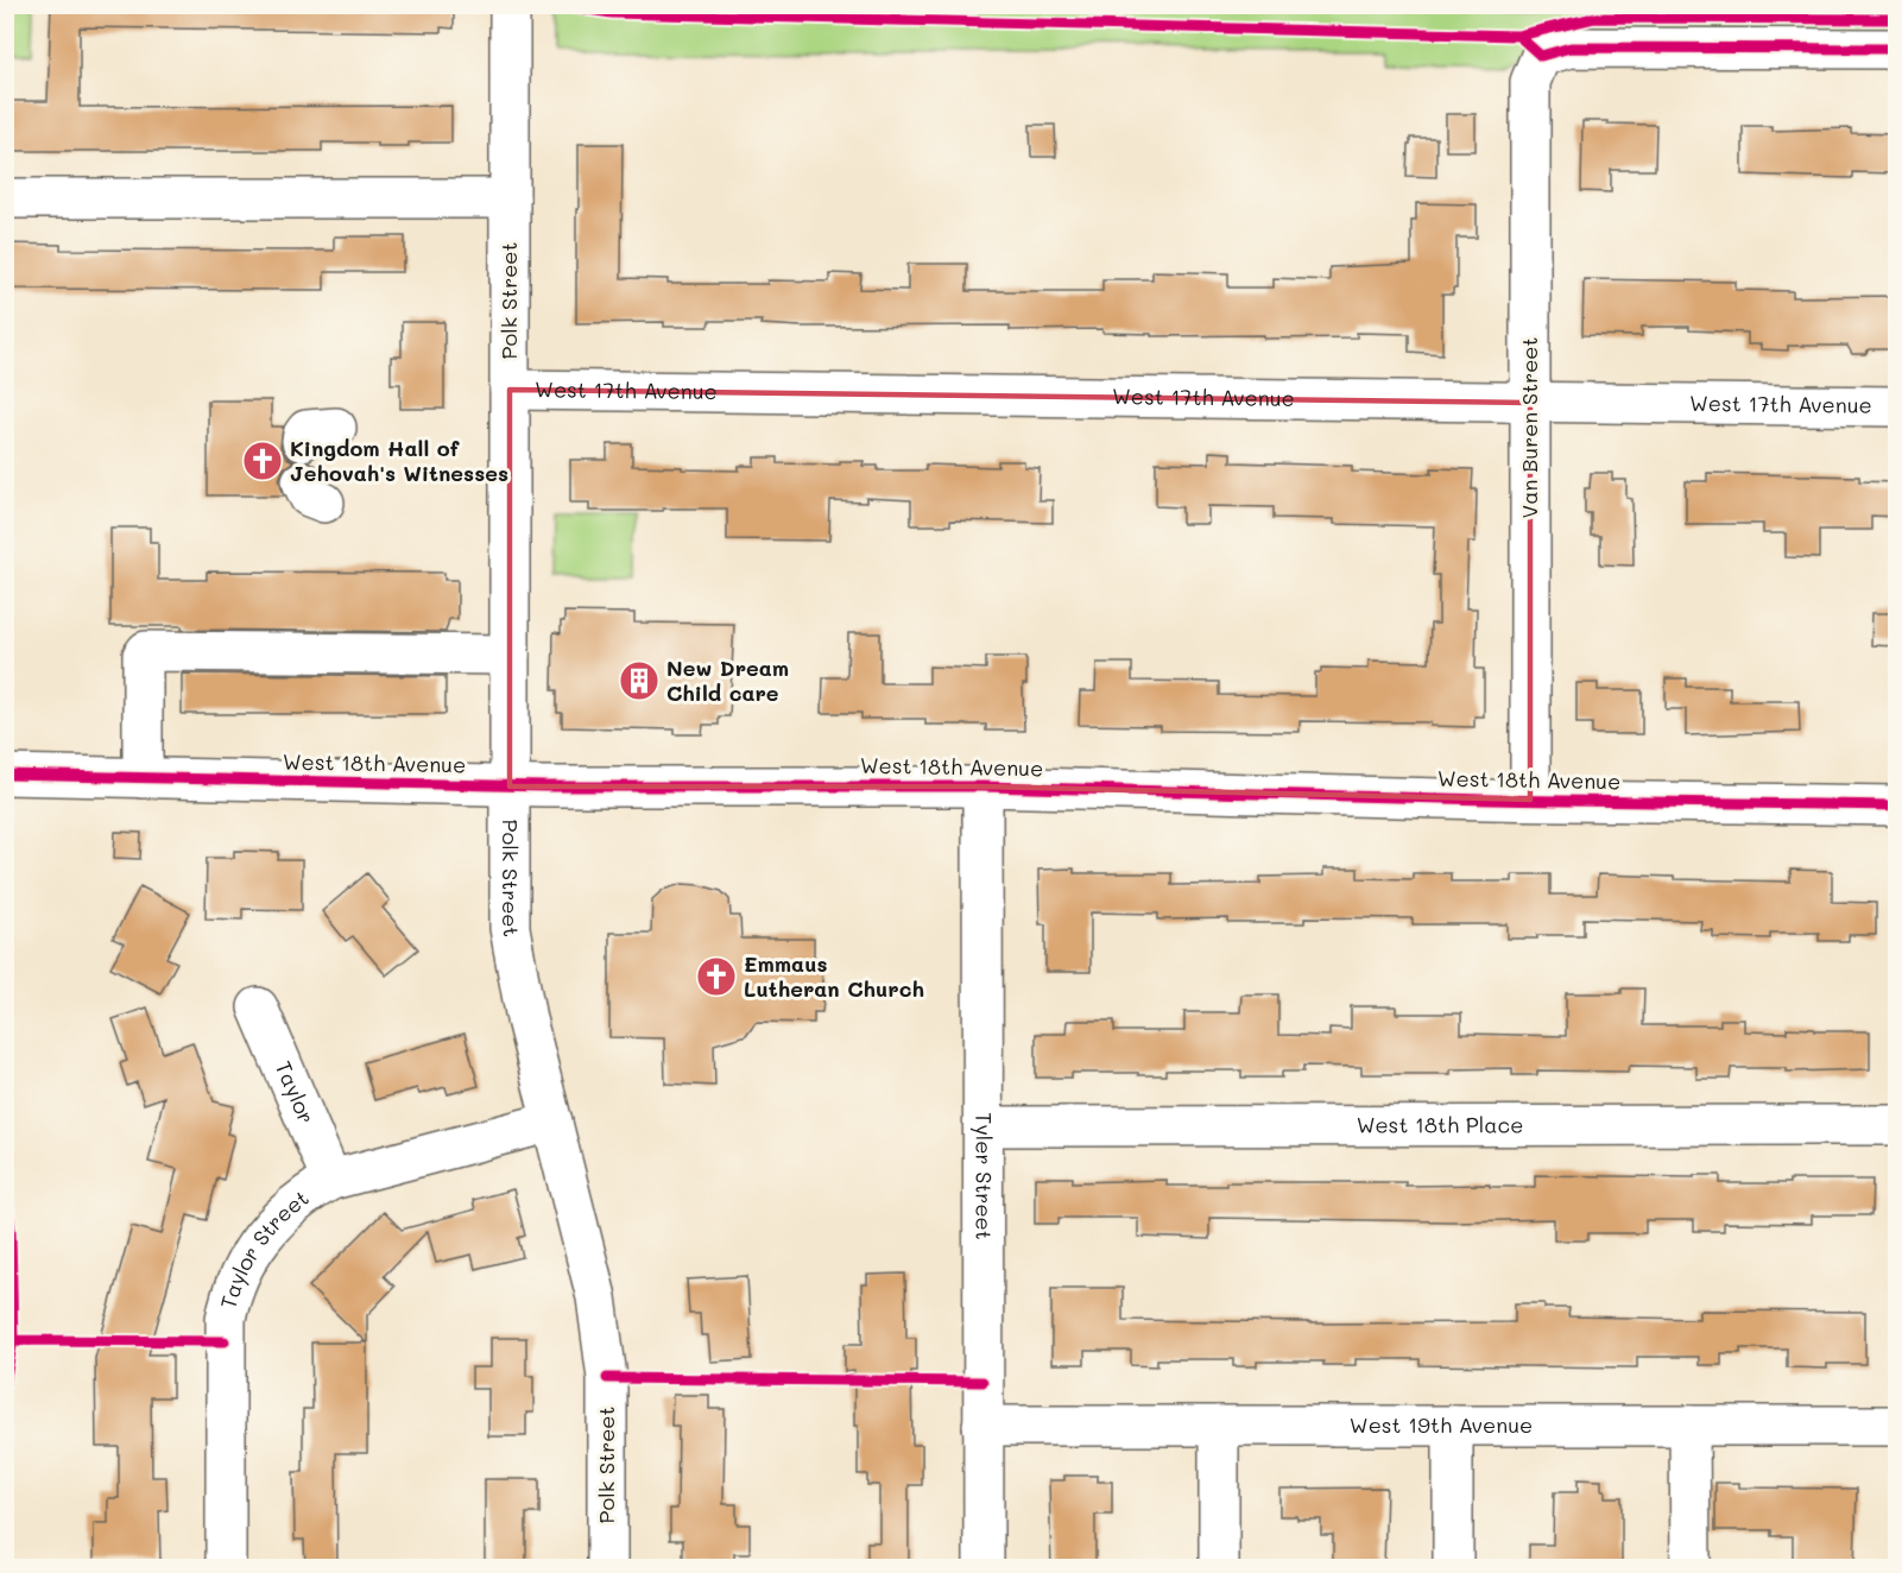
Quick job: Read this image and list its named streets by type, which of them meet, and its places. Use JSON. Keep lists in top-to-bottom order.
{
  "streets": {
    "street": [
      "Polk Street",
      "West 17th Avenue",
      "Van Buren Street",
      "West 18th Avenue",
      "Taylor",
      "West 18th Place",
      "Tyler Street",
      "Taylor Street",
      "West 19th Avenue"
    ]
  },
  "crossings": [
    ["Polk Street", "West 17th Avenue"],
    ["Polk Street", "West 18th Avenue"],
    ["Polk Street", "Taylor Street"],
    ["West 17th Avenue", "Van Buren Street"],
    ["Van Buren Street", "West 18th Avenue"],
    ["West 18th Avenue", "Tyler Street"],
    ["Taylor", "Taylor Street"],
    ["West 18th Place", "Tyler Street"],
    ["Tyler Street", "West 19th Avenue"]
  ],
  "places": {
    "church": ["Kingdom Hall of Jehovah's Witnesses", "Emmaus Lutheran Church"],
    "building": ["New Dream Child care"]
  }
}
